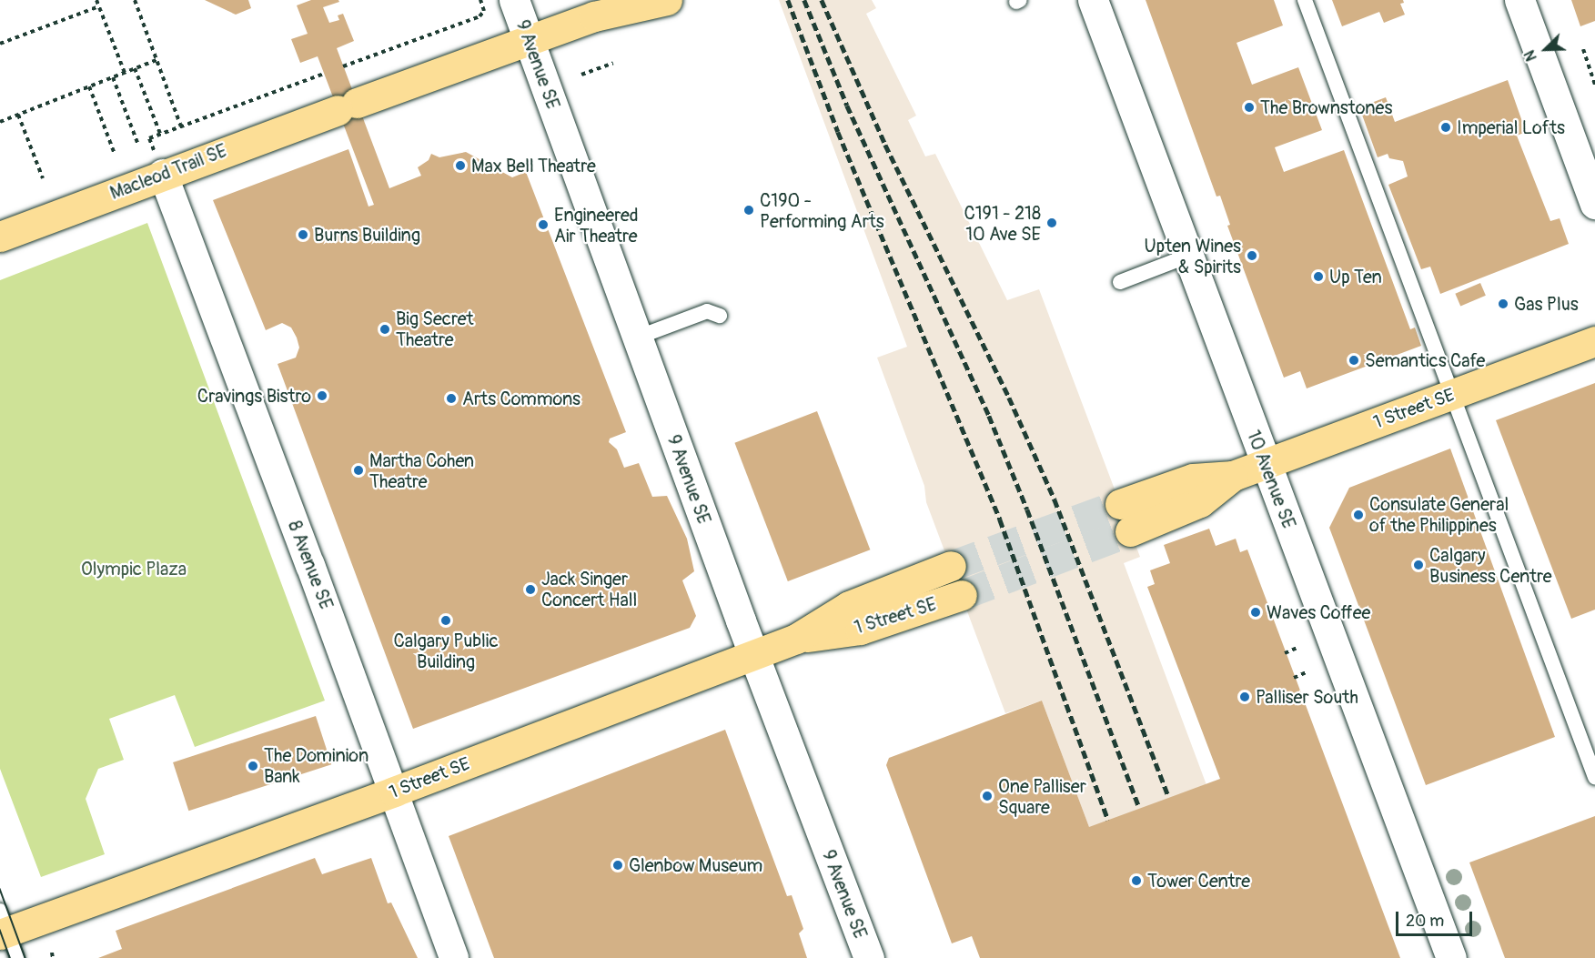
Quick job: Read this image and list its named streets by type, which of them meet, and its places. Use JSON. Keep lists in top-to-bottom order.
{
  "streets": {
    "main road": [
      "9 Avenue SE",
      "Macleod Trail SE",
      "1 Street SE",
      "10 Avenue SE"
    ],
    "street": ["8 Avenue SE"]
  },
  "crossings": [
    ["9 Avenue SE", "Macleod Trail SE"],
    ["9 Avenue SE", "1 Street SE"],
    ["Macleod Trail SE", "8 Avenue SE"],
    ["1 Street SE", "10 Avenue SE"],
    ["1 Street SE", "8 Avenue SE"]
  ],
  "parks": ["Olympic Plaza"],
  "places": [
    "The Brownstones",
    "Imperial Lofts",
    "Max Bell Theatre",
    "C190 - Performing Arts",
    "C191 - 218 10 Ave SE",
    "Engineered Air Theatre",
    "Burns Building",
    "Upten Wines & Spirits",
    "Up Ten",
    "Gas Plus",
    "Big Secret Theatre",
    "Semantics Cafe",
    "Cravings Bistro",
    "Arts Commons",
    "Martha Cohen Theatre",
    "Consulate General of the Philippines",
    "Calgary Business Centre",
    "Jack Singer Concert Hall",
    "Waves Coffee",
    "Calgary Public Building",
    "Palliser South",
    "The Dominion Bank",
    "One Palliser Square",
    "Glenbow Museum",
    "Tower Centre"
  ],
  "scale_bar": "20 m",
  "north": "bottom left"
}
